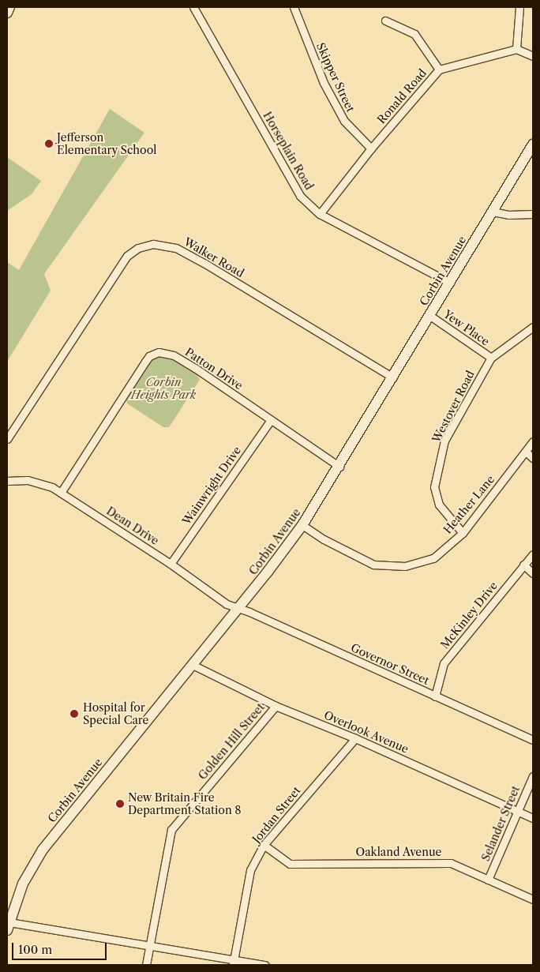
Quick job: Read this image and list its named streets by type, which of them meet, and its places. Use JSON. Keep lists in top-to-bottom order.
{
  "streets": {
    "main road": ["Corbin Avenue"],
    "street": [
      "Skipper Street",
      "Ronald Road",
      "Horseplain Road",
      "Walker Road",
      "Yew Place",
      "Patton Drive",
      "Westover Road",
      "Wainwright Drive",
      "Heather Lane",
      "Dean Drive",
      "McKinley Drive",
      "Governor Street",
      "Overlook Avenue",
      "Golden Hill Street",
      "Jordan Street",
      "Selander Street",
      "Oakland Avenue"
    ]
  },
  "crossings": [
    ["Skipper Street", "Ronald Road"],
    ["Ronald Road", "Horseplain Road"],
    ["Horseplain Road", "Corbin Avenue"],
    ["Walker Road", "Corbin Avenue"],
    ["Corbin Avenue", "Yew Place"],
    ["Corbin Avenue", "Patton Drive"],
    ["Corbin Avenue", "Heather Lane"],
    ["Corbin Avenue", "Dean Drive"],
    ["Corbin Avenue", "Governor Street"],
    ["Corbin Avenue", "Overlook Avenue"],
    ["Yew Place", "Westover Road"],
    ["Patton Drive", "Wainwright Drive"],
    ["Patton Drive", "Dean Drive"],
    ["Westover Road", "Heather Lane"],
    ["Wainwright Drive", "Dean Drive"],
    ["Dean Drive", "Governor Street"],
    ["McKinley Drive", "Governor Street"],
    ["Overlook Avenue", "Golden Hill Street"],
    ["Overlook Avenue", "Jordan Street"],
    ["Overlook Avenue", "Selander Street"],
    ["Jordan Street", "Oakland Avenue"],
    ["Selander Street", "Oakland Avenue"]
  ],
  "parks": ["Corbin Heights Park"],
  "places": ["Jefferson Elementary School", "Hospital for Special Care", "New Britain Fire Department Station 8"],
  "scale_bar": "100 m"
}
